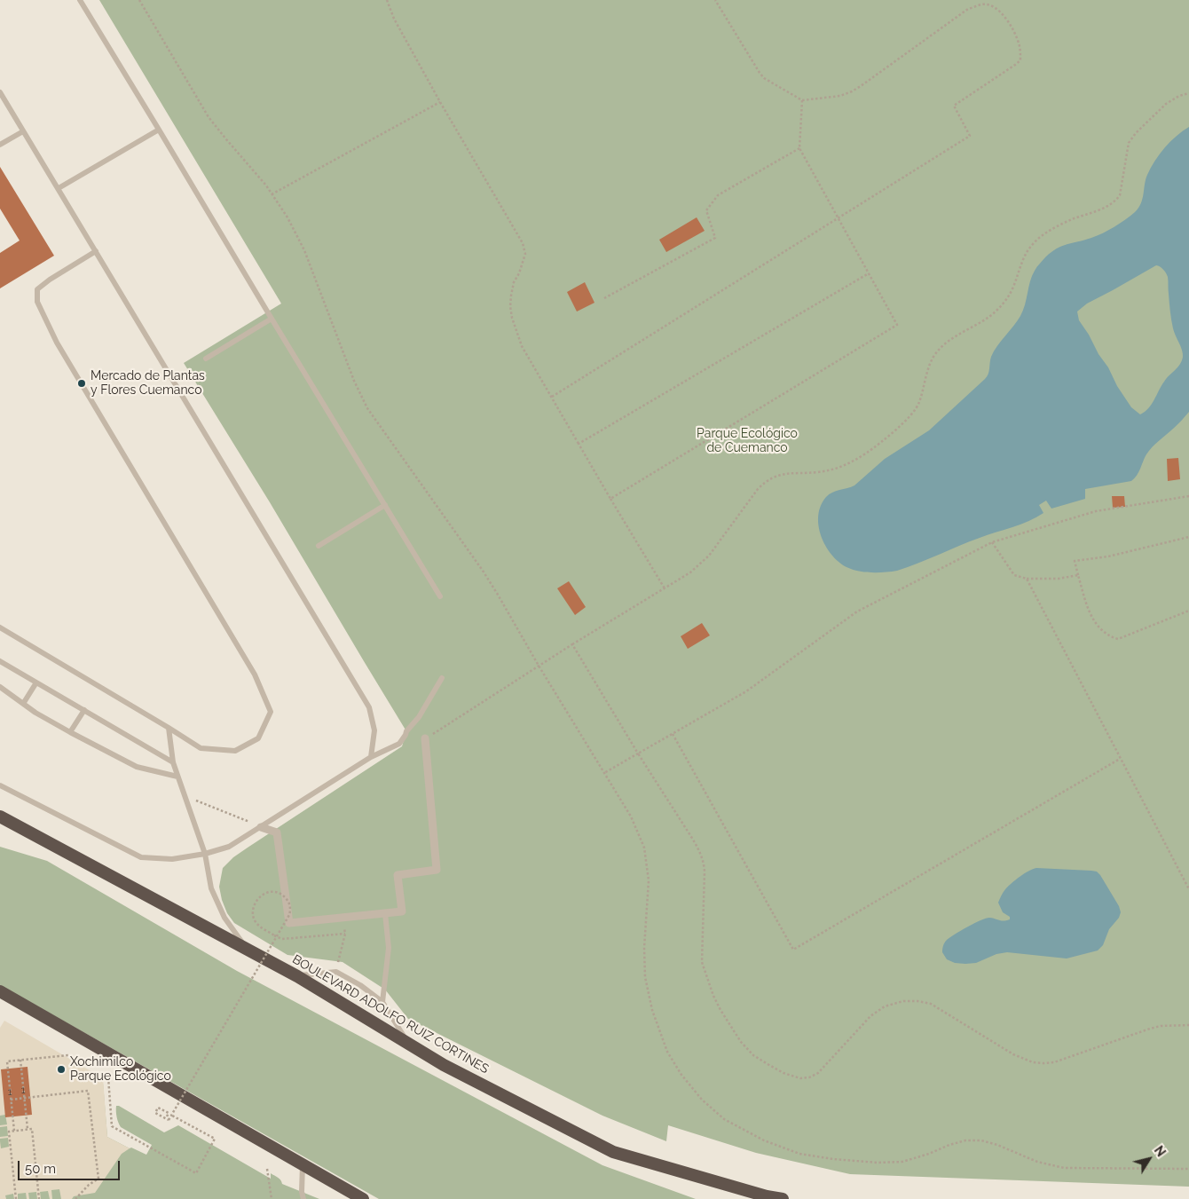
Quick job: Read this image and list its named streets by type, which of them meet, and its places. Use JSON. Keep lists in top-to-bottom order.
{
  "streets": {
    "highway": ["BOULEVARD ADOLFO RUIZ CORTINES"]
  },
  "parks": ["Parque Ecológico de Cuemanco"],
  "places": ["Mercado de Plantas y Flores Cuemanco", "Xochimilco Parque Ecológico"],
  "house_numbers": ["1", "1"],
  "scale_bar": "50 m",
  "north": "top right"
}
